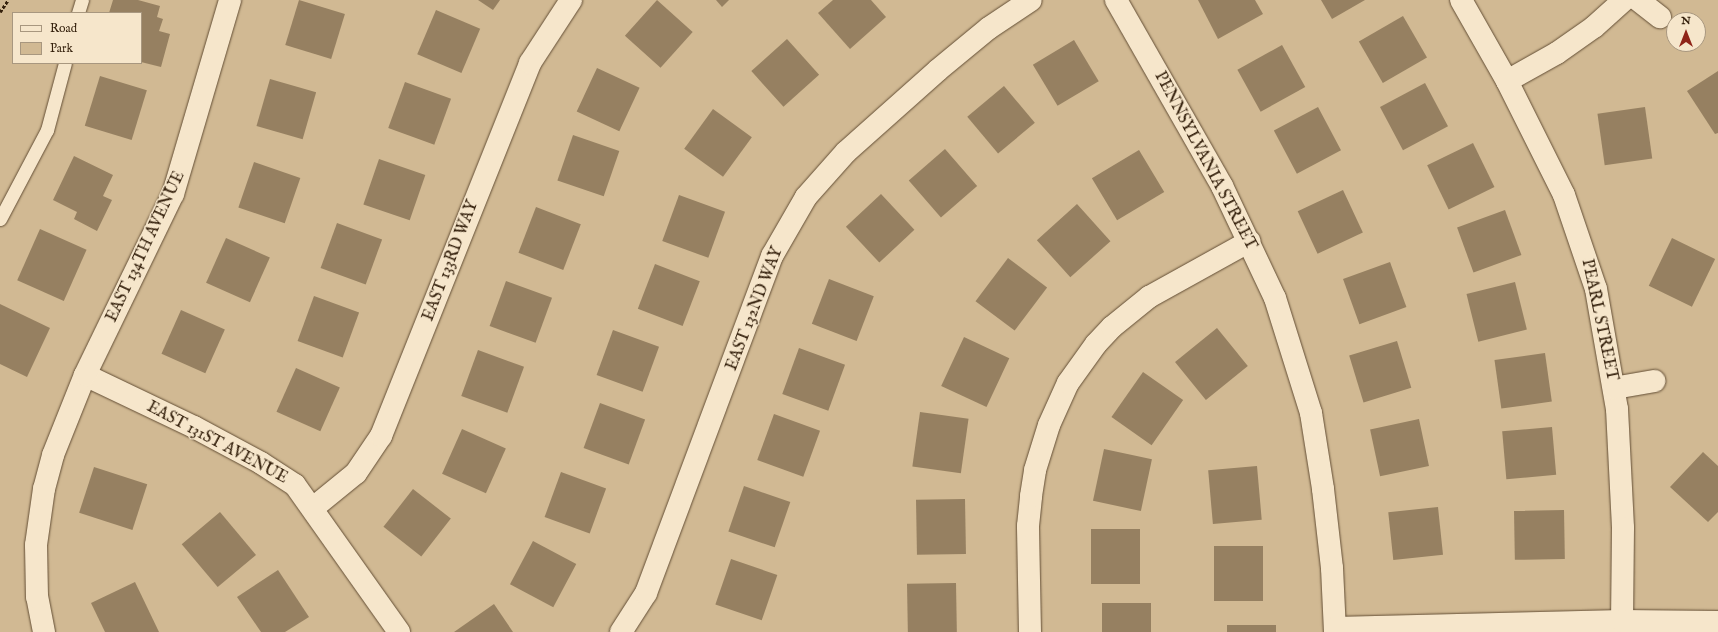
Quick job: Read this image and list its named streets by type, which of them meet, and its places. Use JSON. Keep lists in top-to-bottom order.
{
  "streets": {
    "street": [
      "PENNSYLVANIA STREET",
      "EAST 134TH AVENUE",
      "EAST 133RD WAY",
      "EAST 132ND WAY",
      "PEARL STREET",
      "EAST 131ST AVENUE"
    ]
  },
  "crossings": [
    ["EAST 134TH AVENUE", "EAST 131ST AVENUE"],
    ["EAST 133RD WAY", "EAST 131ST AVENUE"]
  ],
  "legend": ["Road", "Park"],
  "north": "top"
}
